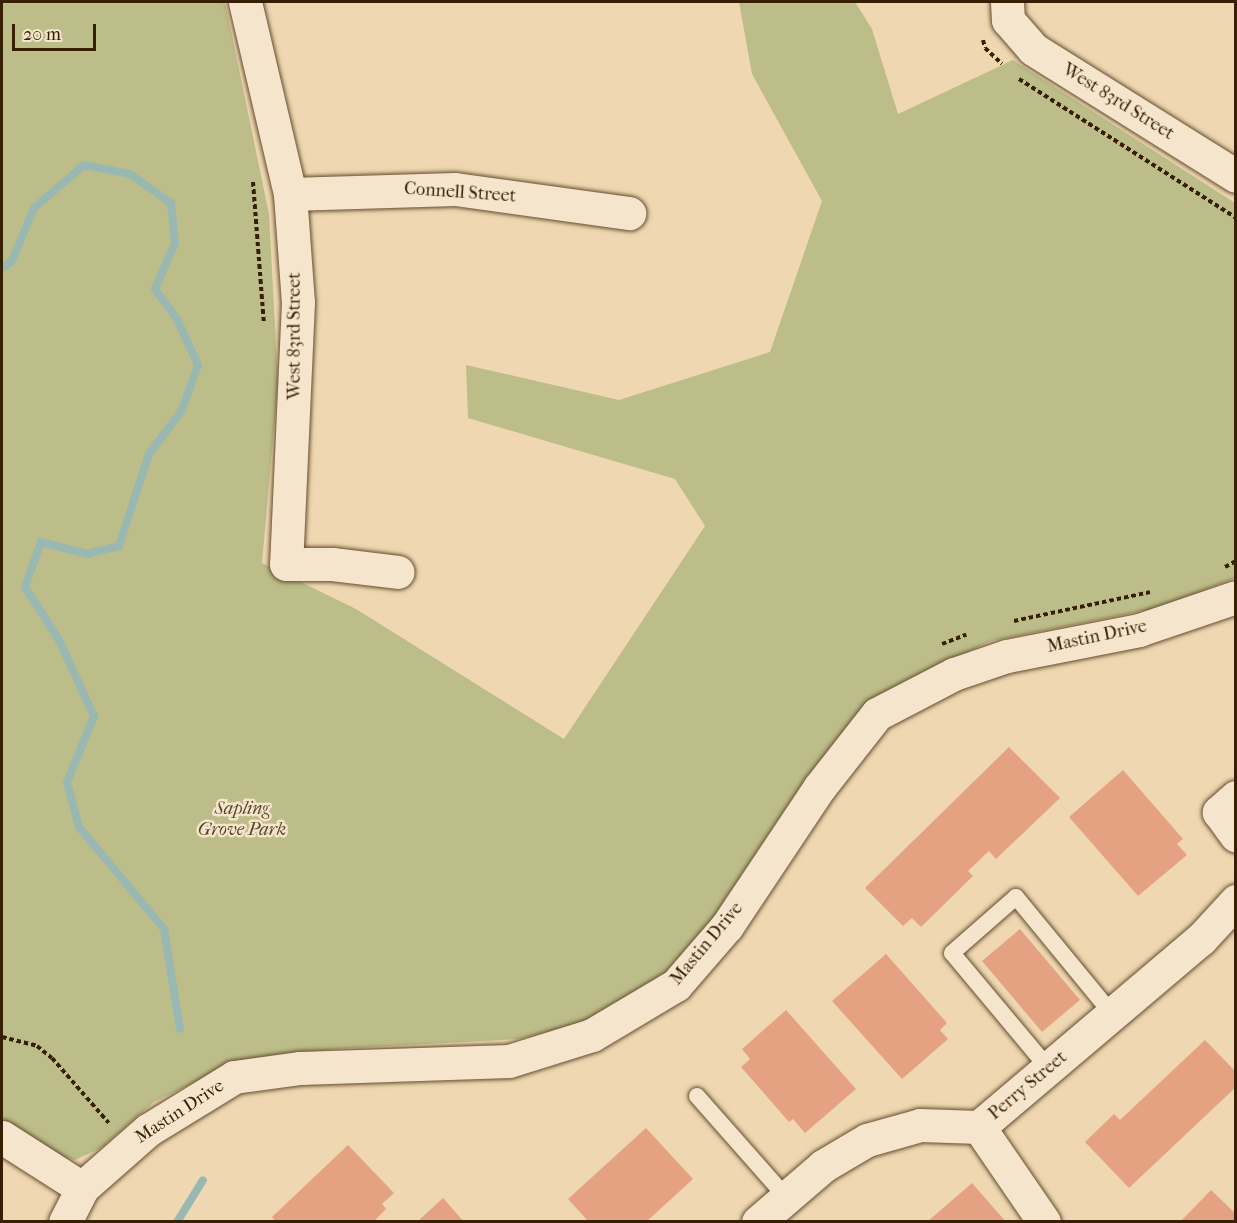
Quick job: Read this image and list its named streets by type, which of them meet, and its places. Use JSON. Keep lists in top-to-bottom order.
{
  "streets": {
    "street": [
      "West 83rd Street",
      "Connell Street",
      "Mastin Drive",
      "Perry Street"
    ]
  },
  "crossings": [
    ["West 83rd Street", "Connell Street"]
  ],
  "parks": ["Sapling Grove Park"],
  "scale_bar": "20 m"
}
